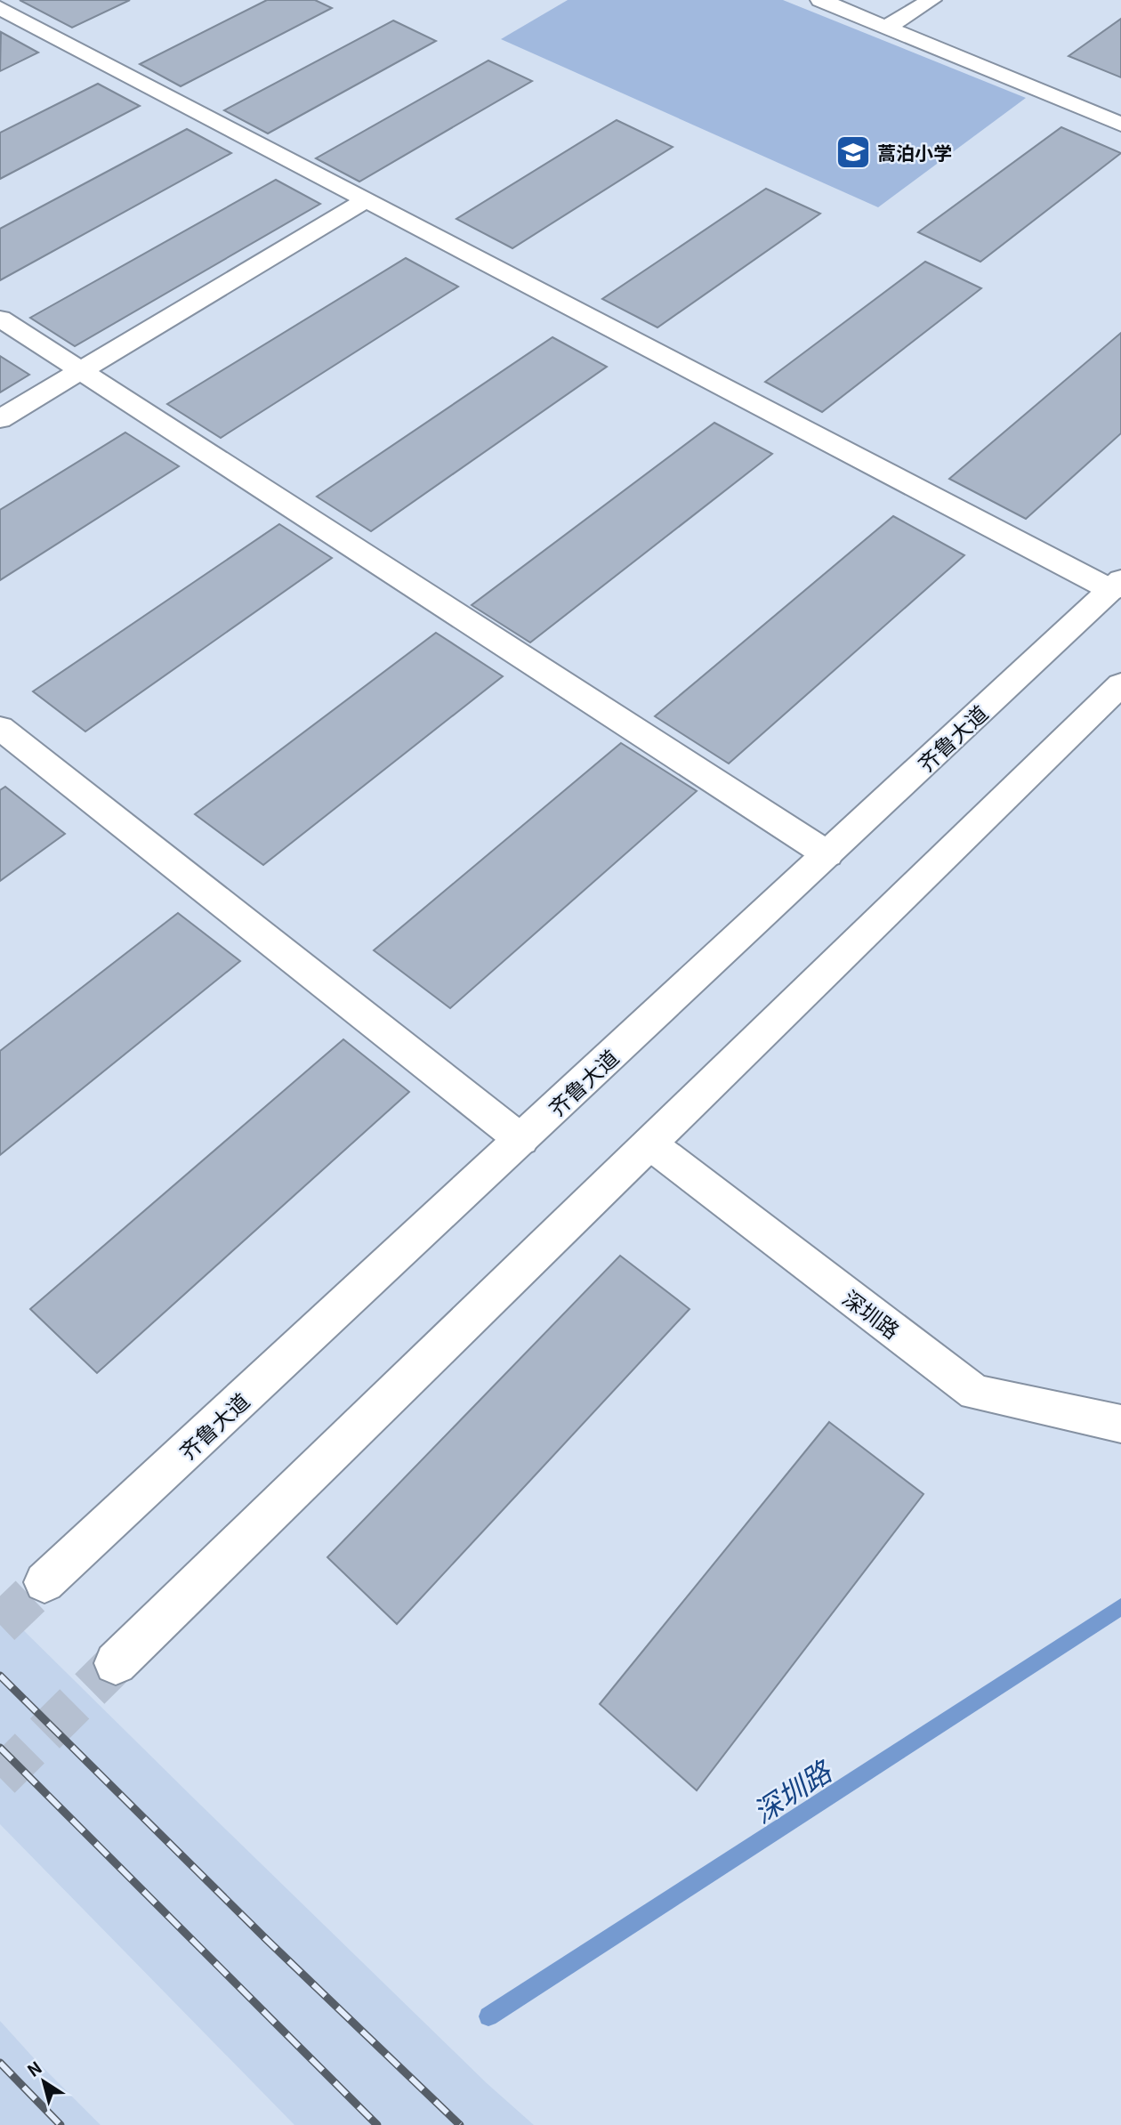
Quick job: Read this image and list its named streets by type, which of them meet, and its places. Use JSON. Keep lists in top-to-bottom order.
{
  "streets": {
    "street": ["齐鲁大道", "深圳路"]
  },
  "water": ["深圳路"],
  "places": {
    "school or university": ["蒿泊小学"]
  },
  "north": "top left"
}
